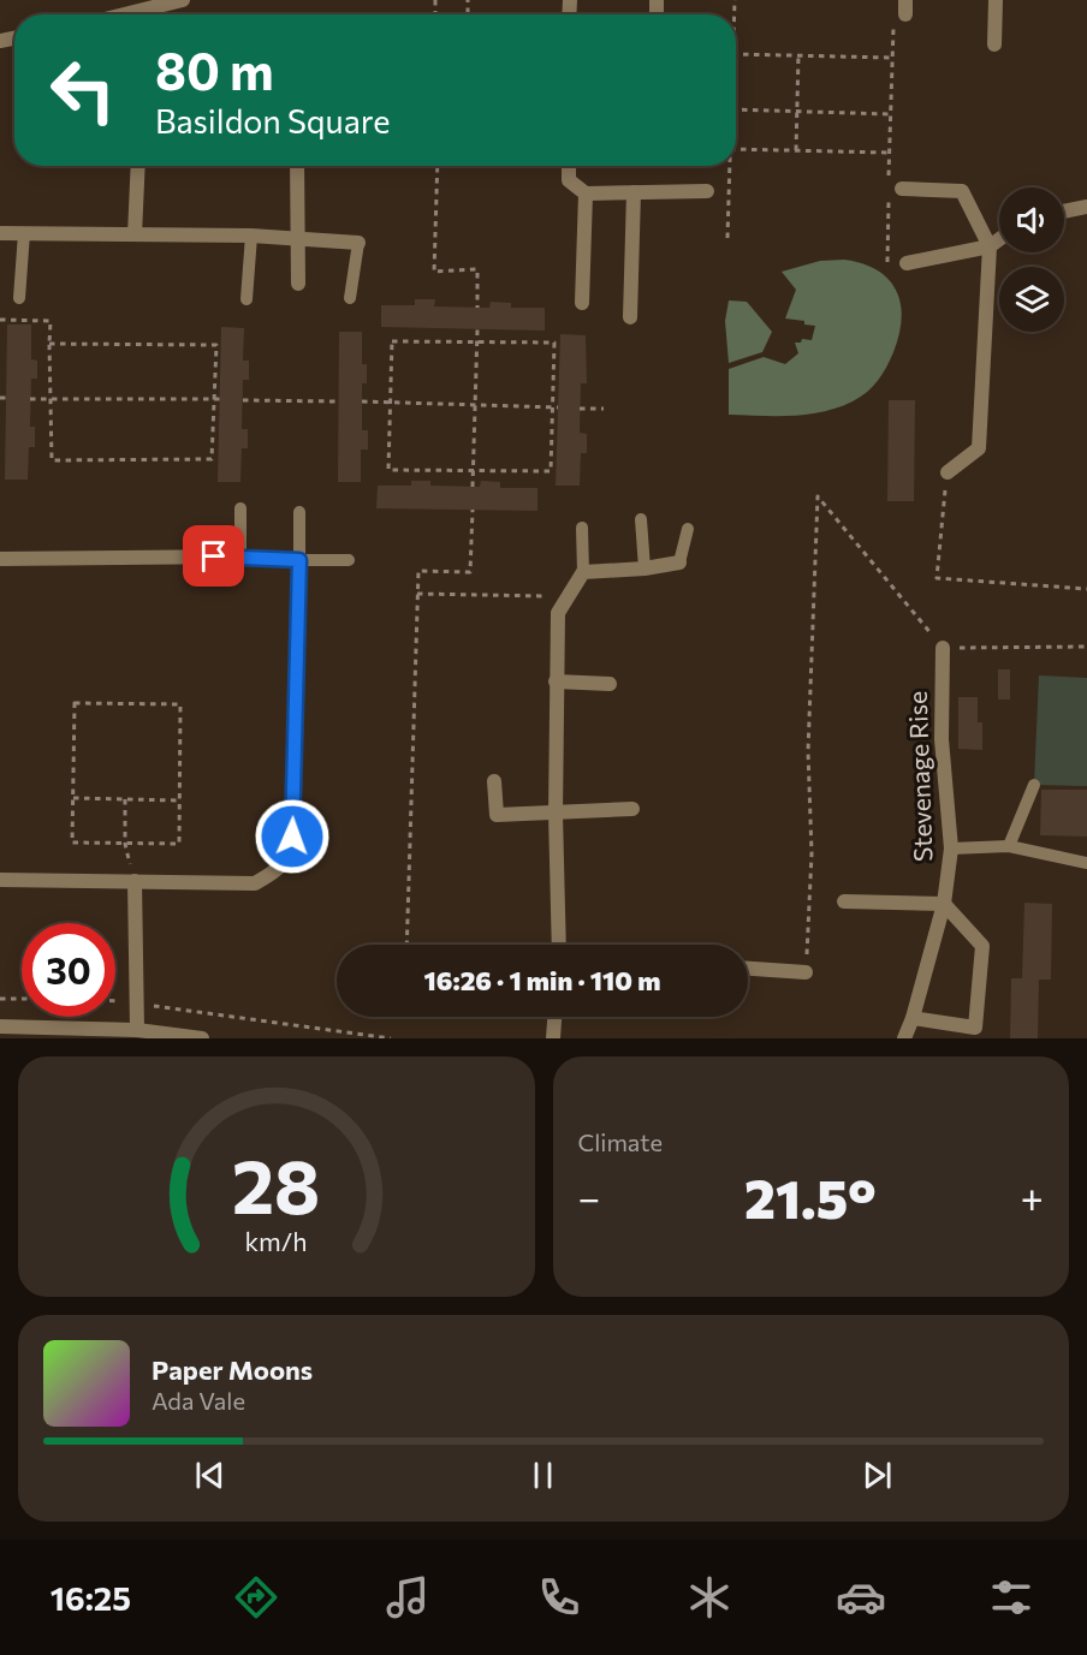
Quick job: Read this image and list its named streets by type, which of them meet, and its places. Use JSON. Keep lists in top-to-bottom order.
{
  "streets": {
    "street": ["Stevenage Rise"]
  },
  "page": {
    "turn": ["80 m", "Basildon Square"],
    "limit": "30",
    "trip": "16:26 · 1 min · 110 m",
    "tile": "Climate",
    "heat": ["−", "21.5°", "+"],
    "song": ["Paper Moons", "Ada Vale"],
    "tabs": "16:25",
    "gauge": ["28", "km/h"]
  }
}
